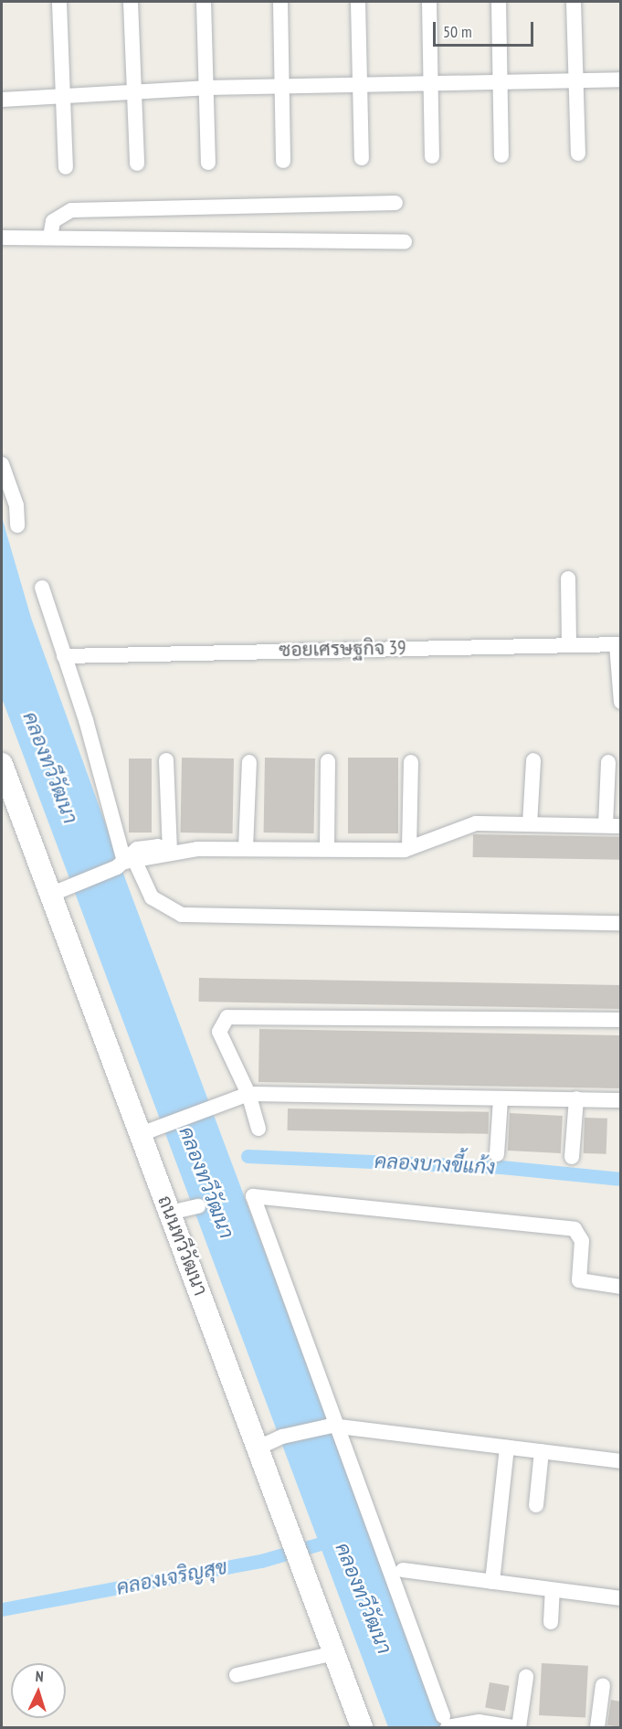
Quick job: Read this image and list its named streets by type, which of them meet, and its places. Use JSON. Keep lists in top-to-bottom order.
{
  "streets": {
    "main road": ["ถนนทวีวัฒนา"],
    "street": ["ซอยเศรษฐกิจ 39"]
  },
  "water": ["คลองทวีวัฒนา", "คลองบางขี้แก้ง", "คลองเจริญสุข"],
  "scale_bar": "50 m",
  "north": "top"
}
